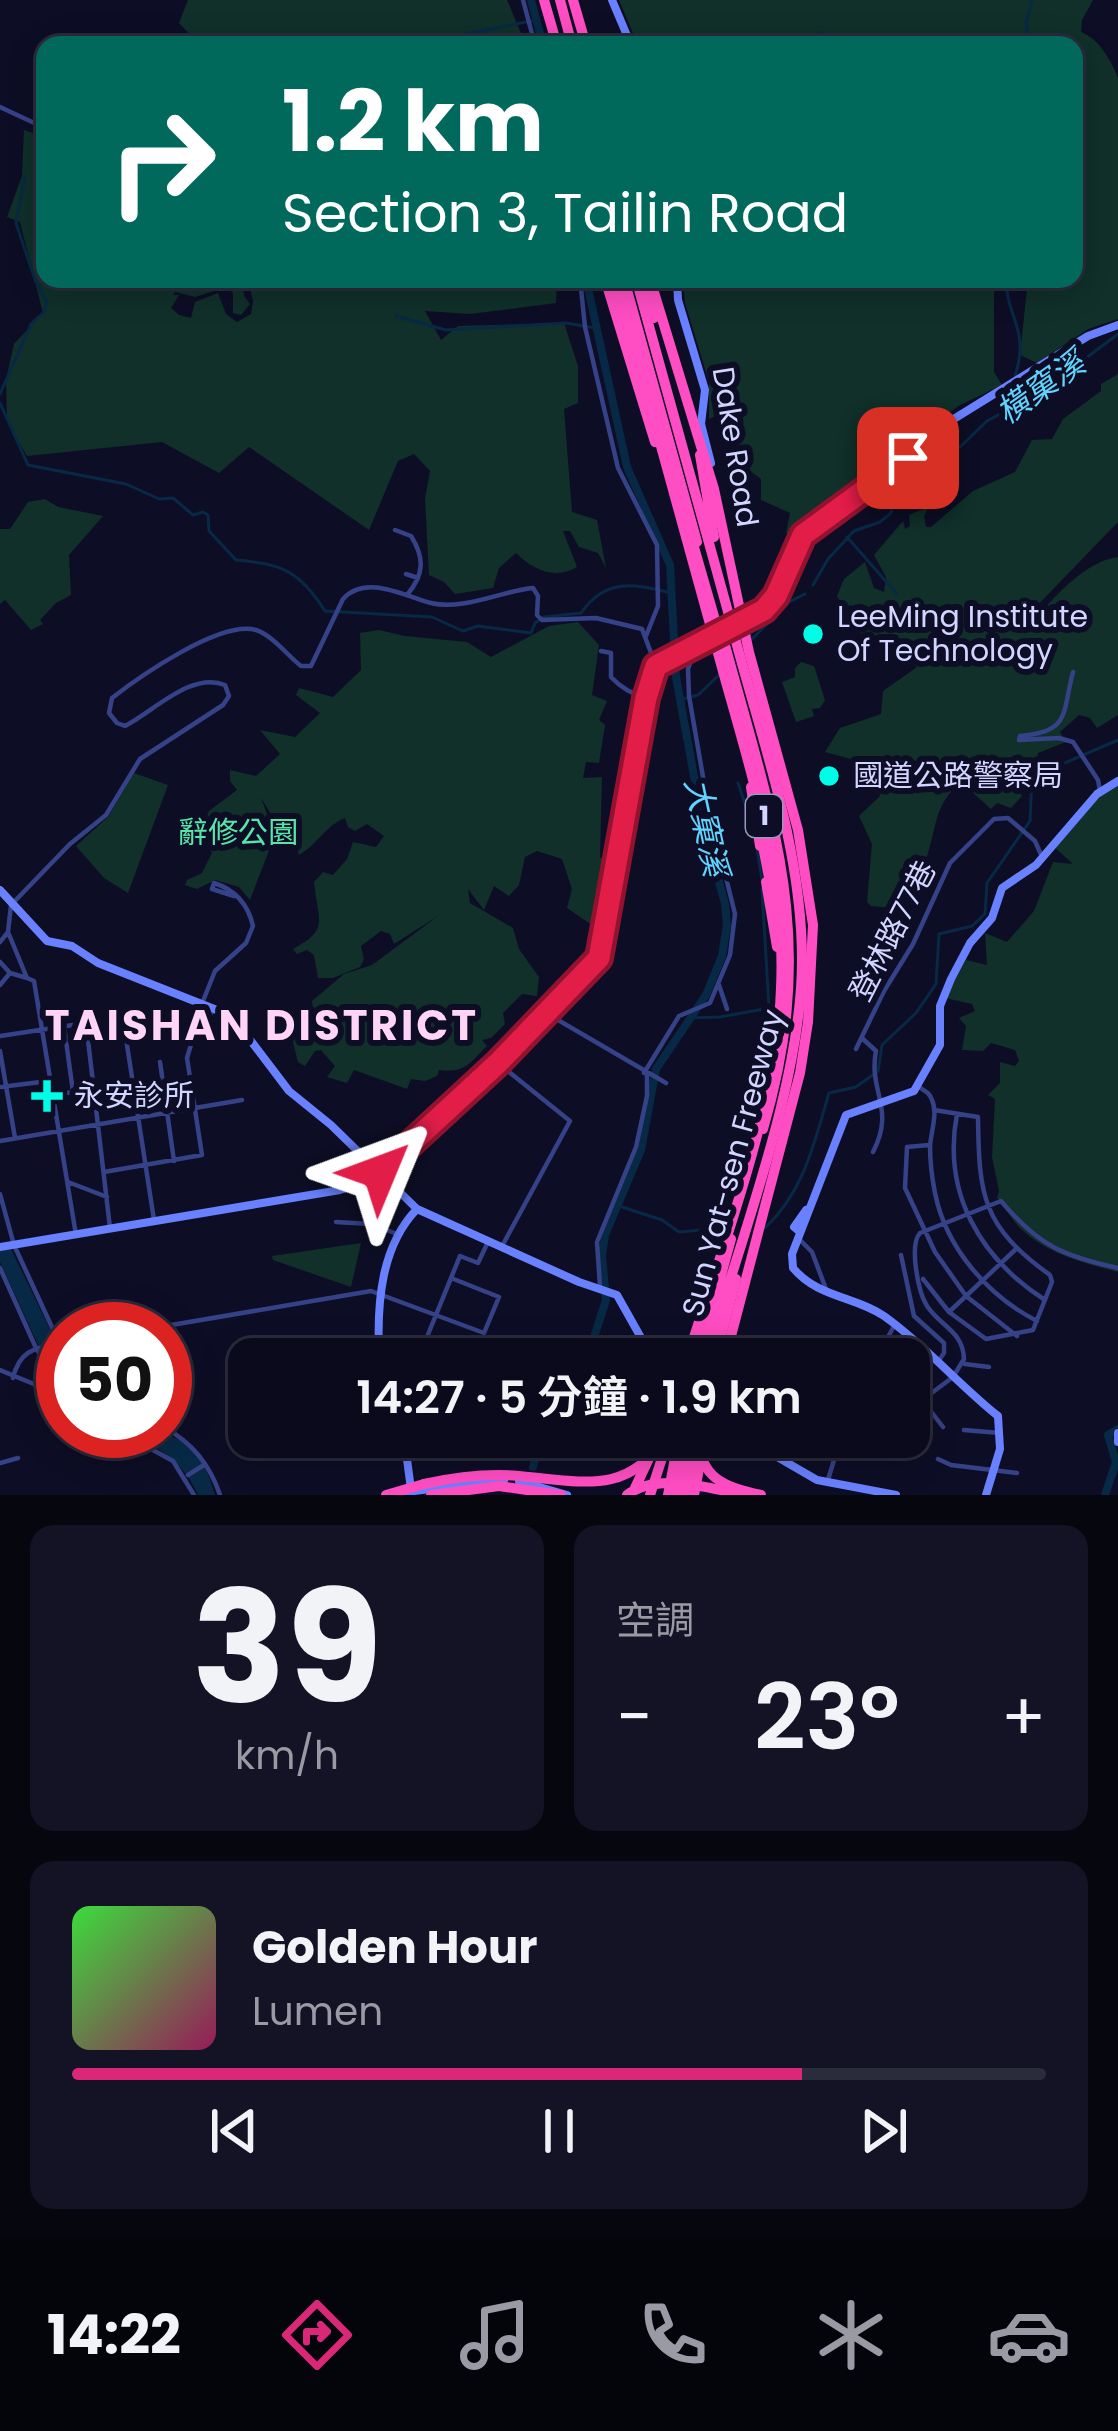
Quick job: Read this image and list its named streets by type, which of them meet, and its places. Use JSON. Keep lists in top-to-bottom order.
{
  "streets": {
    "highway": ["1", "Sun Yat-sen Freeway"],
    "main road": ["Dake Road"],
    "street": ["登林路77巷"]
  },
  "districts": ["TAISHAN DISTRICT"],
  "water": ["橫窠溪", "大窠溪"],
  "parks": ["辭修公園"],
  "places": {
    "other": ["LeeMing Institute Of Technology", "國道公路警察局"],
    "health": ["永安診所"]
  },
  "page": {
    "turn": ["1.2 km", "Section 3, Tailin Road"],
    "limit": "50",
    "trip": "14:27 · 5 分鐘 · 1.9 km",
    "tile": [
      ["39", "km/h"],
      "空調"
    ],
    "heat": ["−", "23°", "+"],
    "song": ["Golden Hour", "Lumen"],
    "tabs": "14:22"
  }
}
